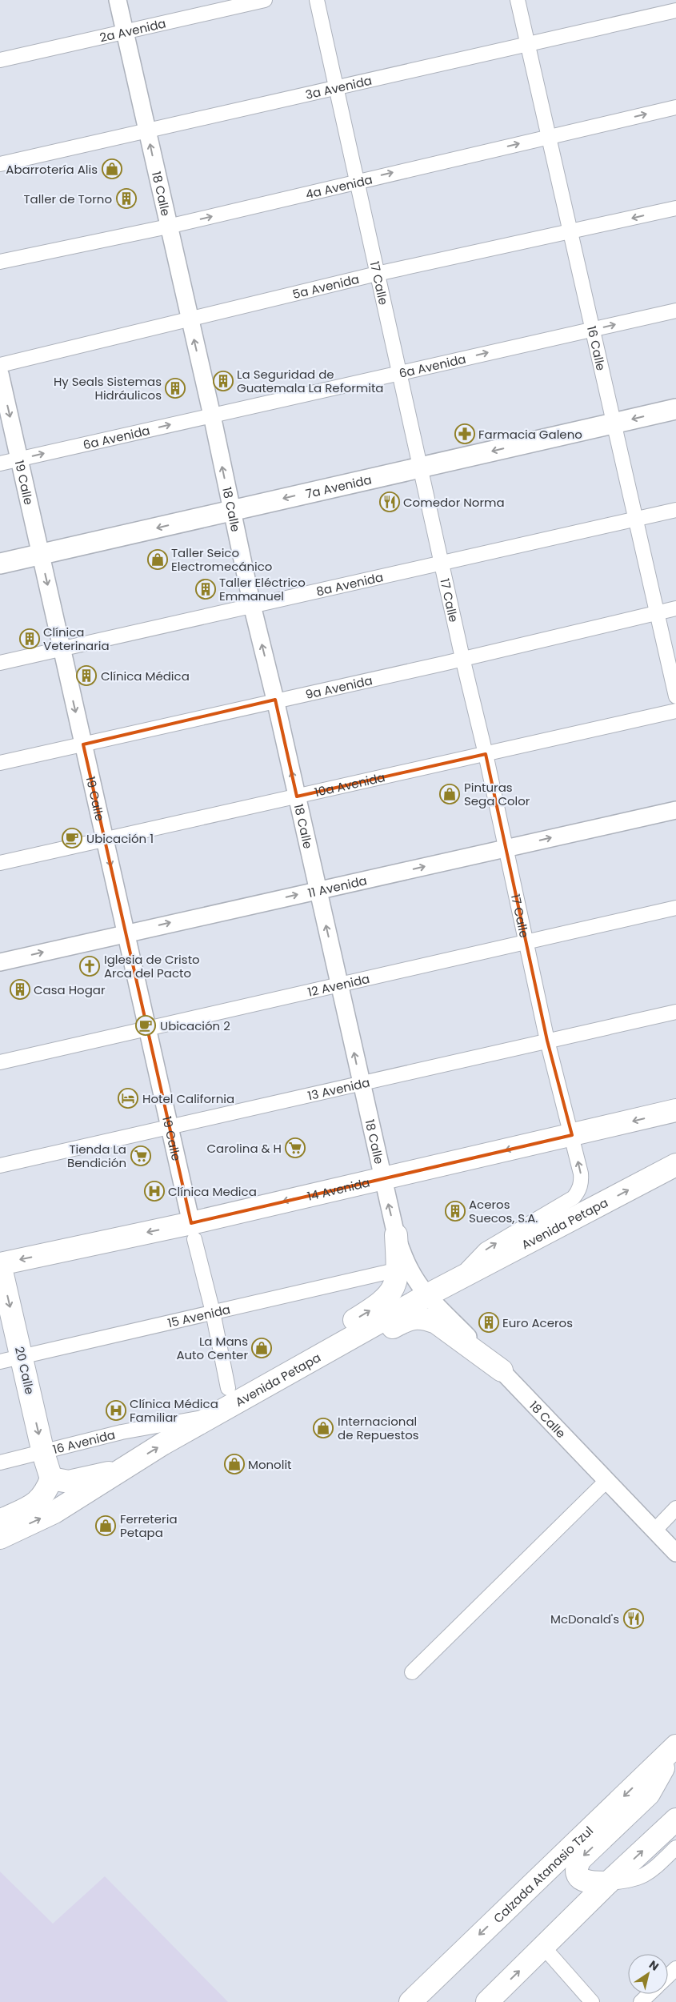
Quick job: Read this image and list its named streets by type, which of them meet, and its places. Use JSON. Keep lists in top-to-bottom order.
{
  "streets": {
    "main road": [
      "7a Avenida",
      "14 Avenida",
      "Avenida Petapa",
      "20 Calle",
      "Calzada Atanasio Tzul"
    ],
    "street": [
      "2a Avenida",
      "3a Avenida",
      "4a Avenida",
      "18 Calle",
      "17 Calle",
      "5a Avenida",
      "16 Calle",
      "6a Avenida",
      "19 Calle",
      "8a Avenida",
      "9a Avenida",
      "10a Avenida",
      "11 Avenida",
      "12 Avenida",
      "13 Avenida",
      "15 Avenida",
      "16 Avenida"
    ]
  },
  "crossings": [
    ["2a Avenida", "18 Calle"],
    ["3a Avenida", "18 Calle"],
    ["3a Avenida", "17 Calle"],
    ["3a Avenida", "16 Calle"],
    ["4a Avenida", "18 Calle"],
    ["4a Avenida", "17 Calle"],
    ["4a Avenida", "16 Calle"],
    ["18 Calle", "5a Avenida"],
    ["18 Calle", "6a Avenida"],
    ["18 Calle", "7a Avenida"],
    ["18 Calle", "8a Avenida"],
    ["18 Calle", "9a Avenida"],
    ["18 Calle", "10a Avenida"],
    ["18 Calle", "11 Avenida"],
    ["18 Calle", "12 Avenida"],
    ["18 Calle", "13 Avenida"],
    ["18 Calle", "14 Avenida"],
    ["18 Calle", "Avenida Petapa"],
    ["17 Calle", "5a Avenida"],
    ["17 Calle", "6a Avenida"],
    ["17 Calle", "7a Avenida"],
    ["17 Calle", "8a Avenida"],
    ["17 Calle", "9a Avenida"],
    ["17 Calle", "10a Avenida"],
    ["17 Calle", "11 Avenida"],
    ["17 Calle", "12 Avenida"],
    ["17 Calle", "13 Avenida"],
    ["17 Calle", "14 Avenida"],
    ["17 Calle", "Avenida Petapa"],
    ["5a Avenida", "16 Calle"],
    ["16 Calle", "6a Avenida"],
    ["16 Calle", "7a Avenida"],
    ["16 Calle", "8a Avenida"],
    ["16 Calle", "9a Avenida"],
    ["6a Avenida", "19 Calle"],
    ["19 Calle", "7a Avenida"],
    ["19 Calle", "8a Avenida"],
    ["19 Calle", "9a Avenida"],
    ["19 Calle", "10a Avenida"],
    ["19 Calle", "11 Avenida"],
    ["19 Calle", "12 Avenida"],
    ["19 Calle", "13 Avenida"],
    ["19 Calle", "14 Avenida"],
    ["19 Calle", "Avenida Petapa"],
    ["19 Calle", "15 Avenida"],
    ["14 Avenida", "20 Calle"],
    ["Avenida Petapa", "16 Avenida"],
    ["15 Avenida", "20 Calle"],
    ["20 Calle", "16 Avenida"]
  ],
  "one_way": [
    "4a Avenida",
    "18 Calle",
    "6a Avenida",
    "19 Calle",
    "7a Avenida",
    "11 Avenida",
    "14 Avenida",
    "Avenida Petapa",
    "20 Calle"
  ],
  "places": {
    "shop": [
      "Abarrotería Alis",
      "Taller Seico Electromecánico",
      "Pinturas Sega Color",
      "La Mans Auto Center",
      "Internacional de Repuestos",
      "Monolit",
      "Ferreteria Petapa"
    ],
    "building": [
      "Taller de Torno",
      "La Seguridad de Guatemala La Reformita",
      "Hy Seals Sistemas Hidráulicos",
      "Taller Eléctrico Emmanuel",
      "Clínica Veterinaria",
      "Clínica Médica",
      "Casa Hogar",
      "Aceros Suecos, S.A.",
      "Euro Aceros"
    ],
    "pharmacy": ["Farmacia Galeno"],
    "restaurant": ["Comedor Norma", "McDonald's"],
    "cafe": ["Ubicación 1", "Ubicación 2"],
    "church": ["Iglesia de Cristo Arca del Pacto"],
    "hotel": ["Hotel California"],
    "supermarket": ["Carolina & H", "Tienda La Bendición"],
    "hospital": ["Clínica Medica", "Clínica Médica Familiar"]
  },
  "north": "top right"
}
